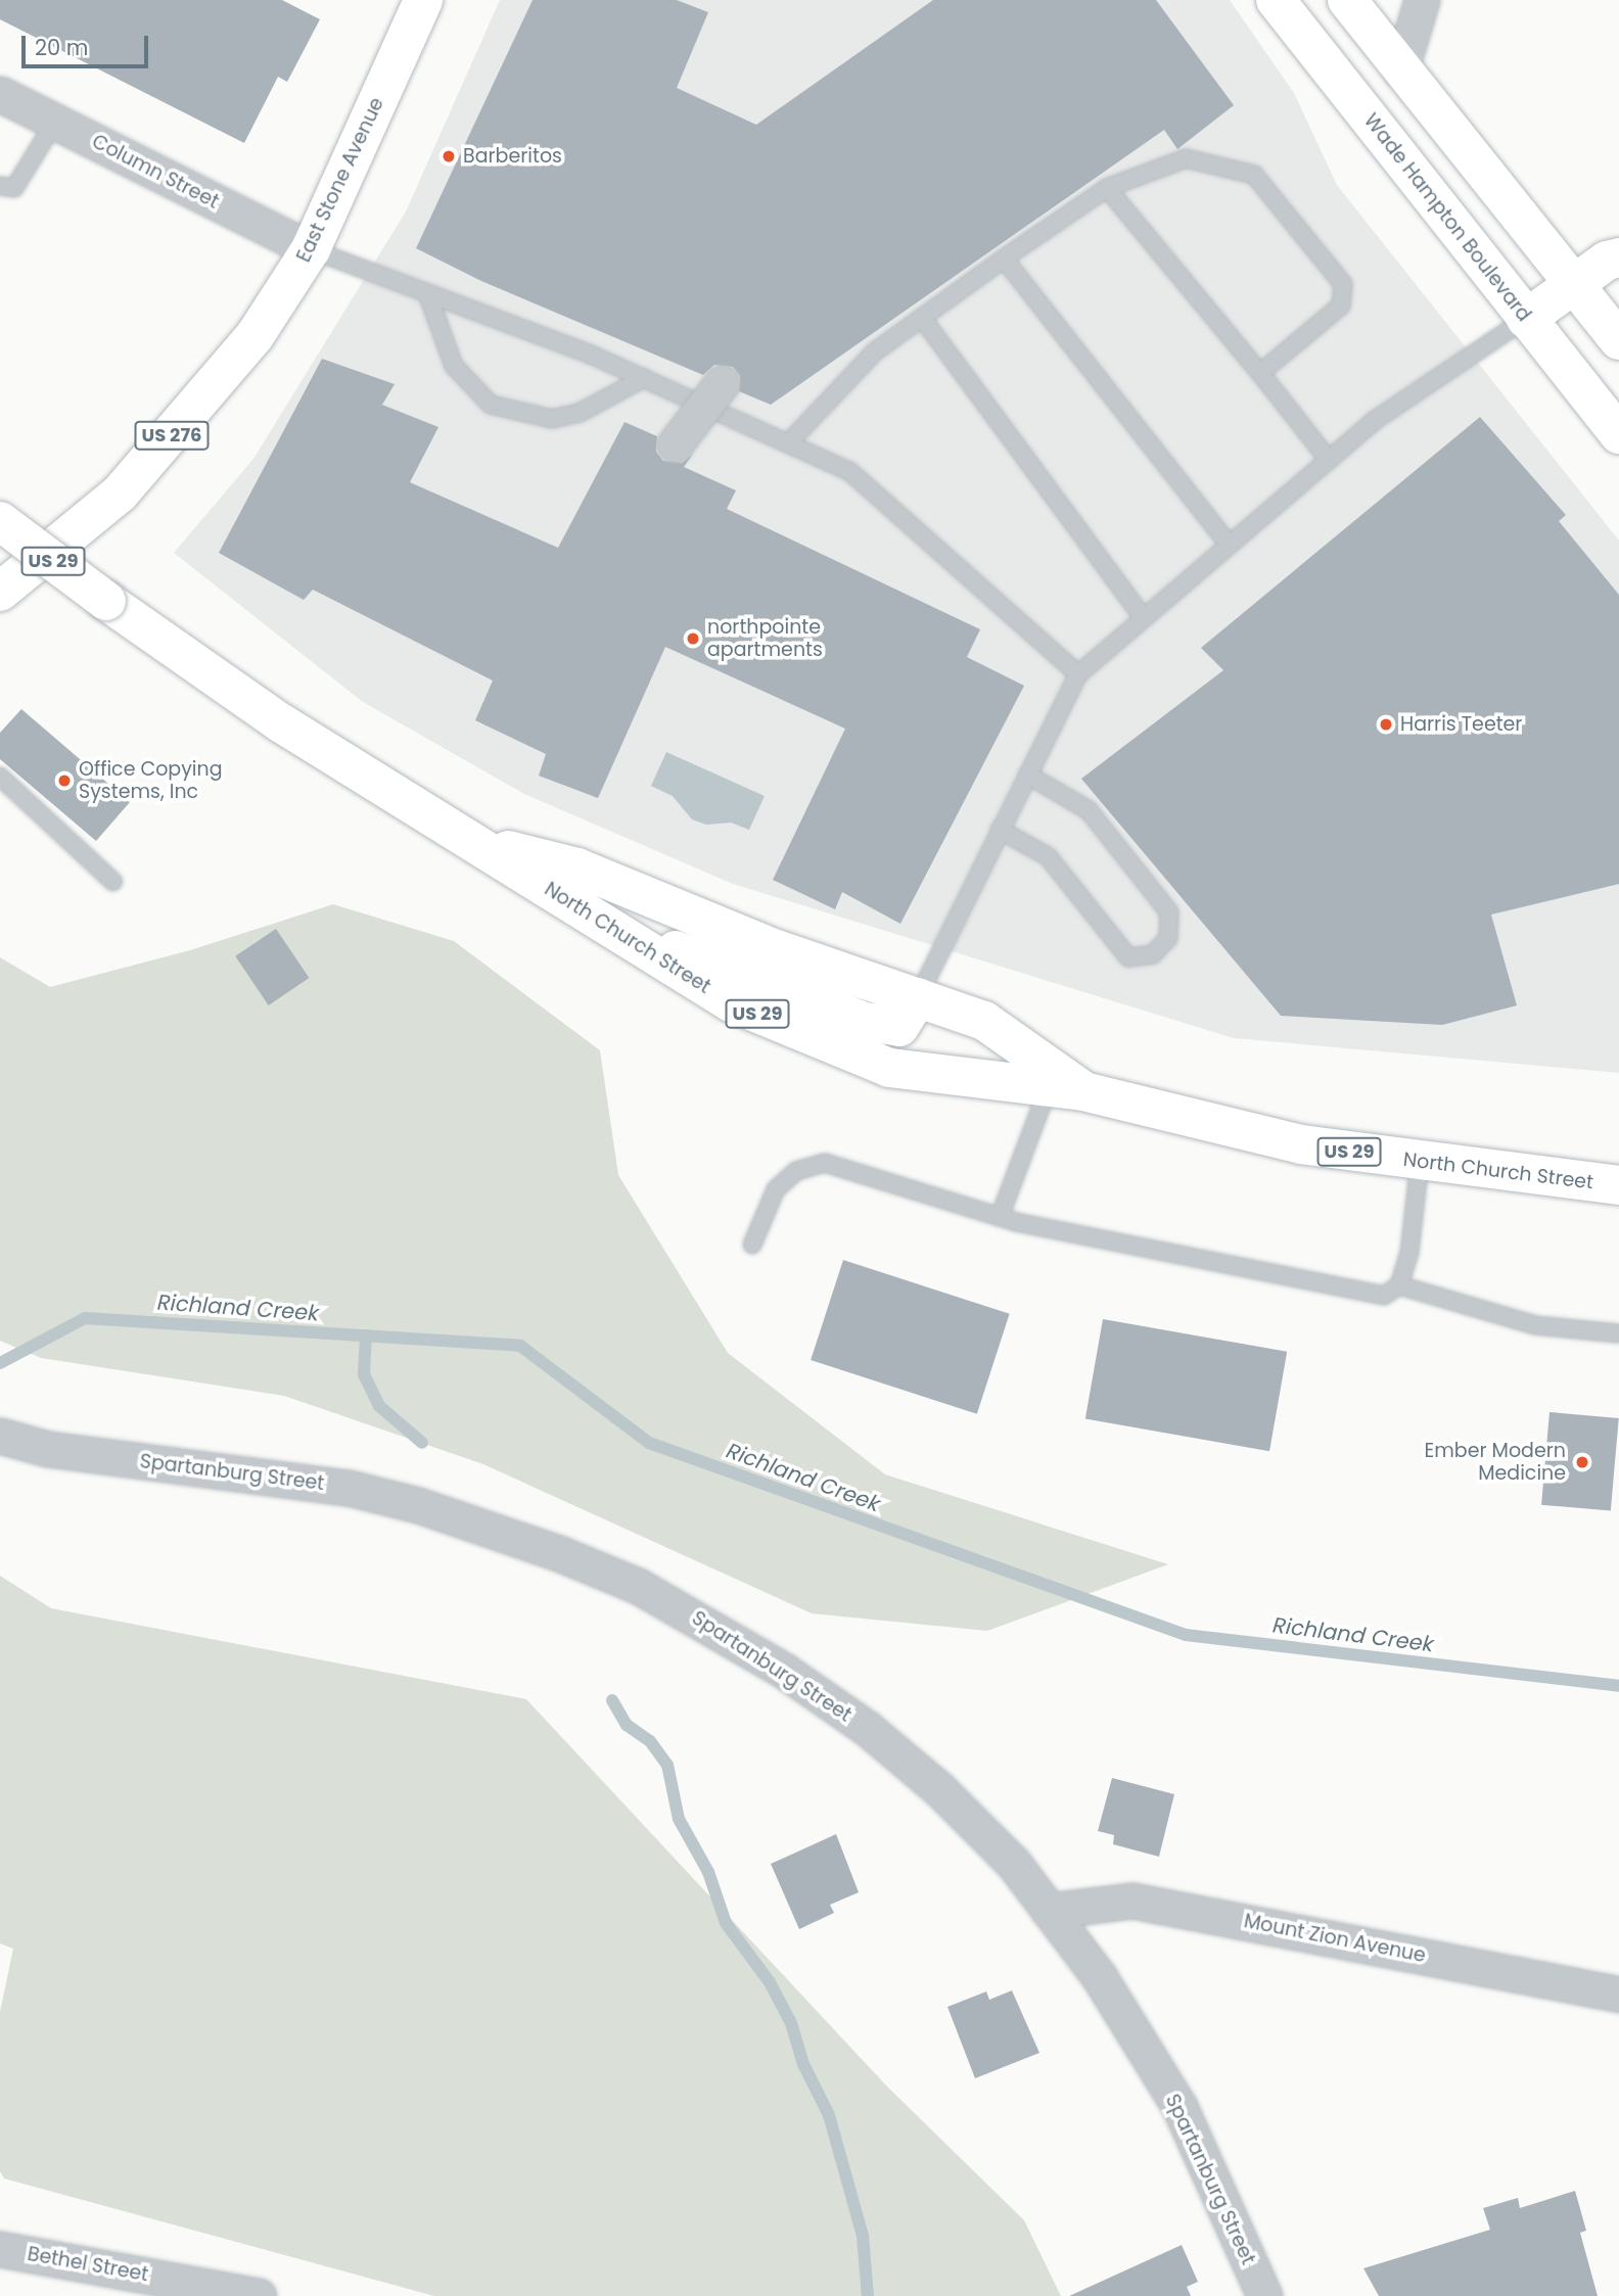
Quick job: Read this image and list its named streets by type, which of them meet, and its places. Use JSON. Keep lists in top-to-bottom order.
{
  "streets": {
    "main road": [
      "East Stone Avenue",
      "Wade Hampton Boulevard",
      "US 276",
      "US 29",
      "North Church Street"
    ],
    "street": [
      "Column Street",
      "Spartanburg Street",
      "Mount Zion Avenue",
      "Bethel Street"
    ]
  },
  "crossings": [
    ["Column Street", "East Stone Avenue"],
    ["Spartanburg Street", "Mount Zion Avenue"]
  ],
  "water": ["Richland Creek"],
  "places": [
    "Barberitos",
    "northpointe apartments",
    "Harris Teeter",
    "Office Copying Systems, Inc",
    "Ember Modern Medicine"
  ],
  "scale_bar": "20 m"
}
